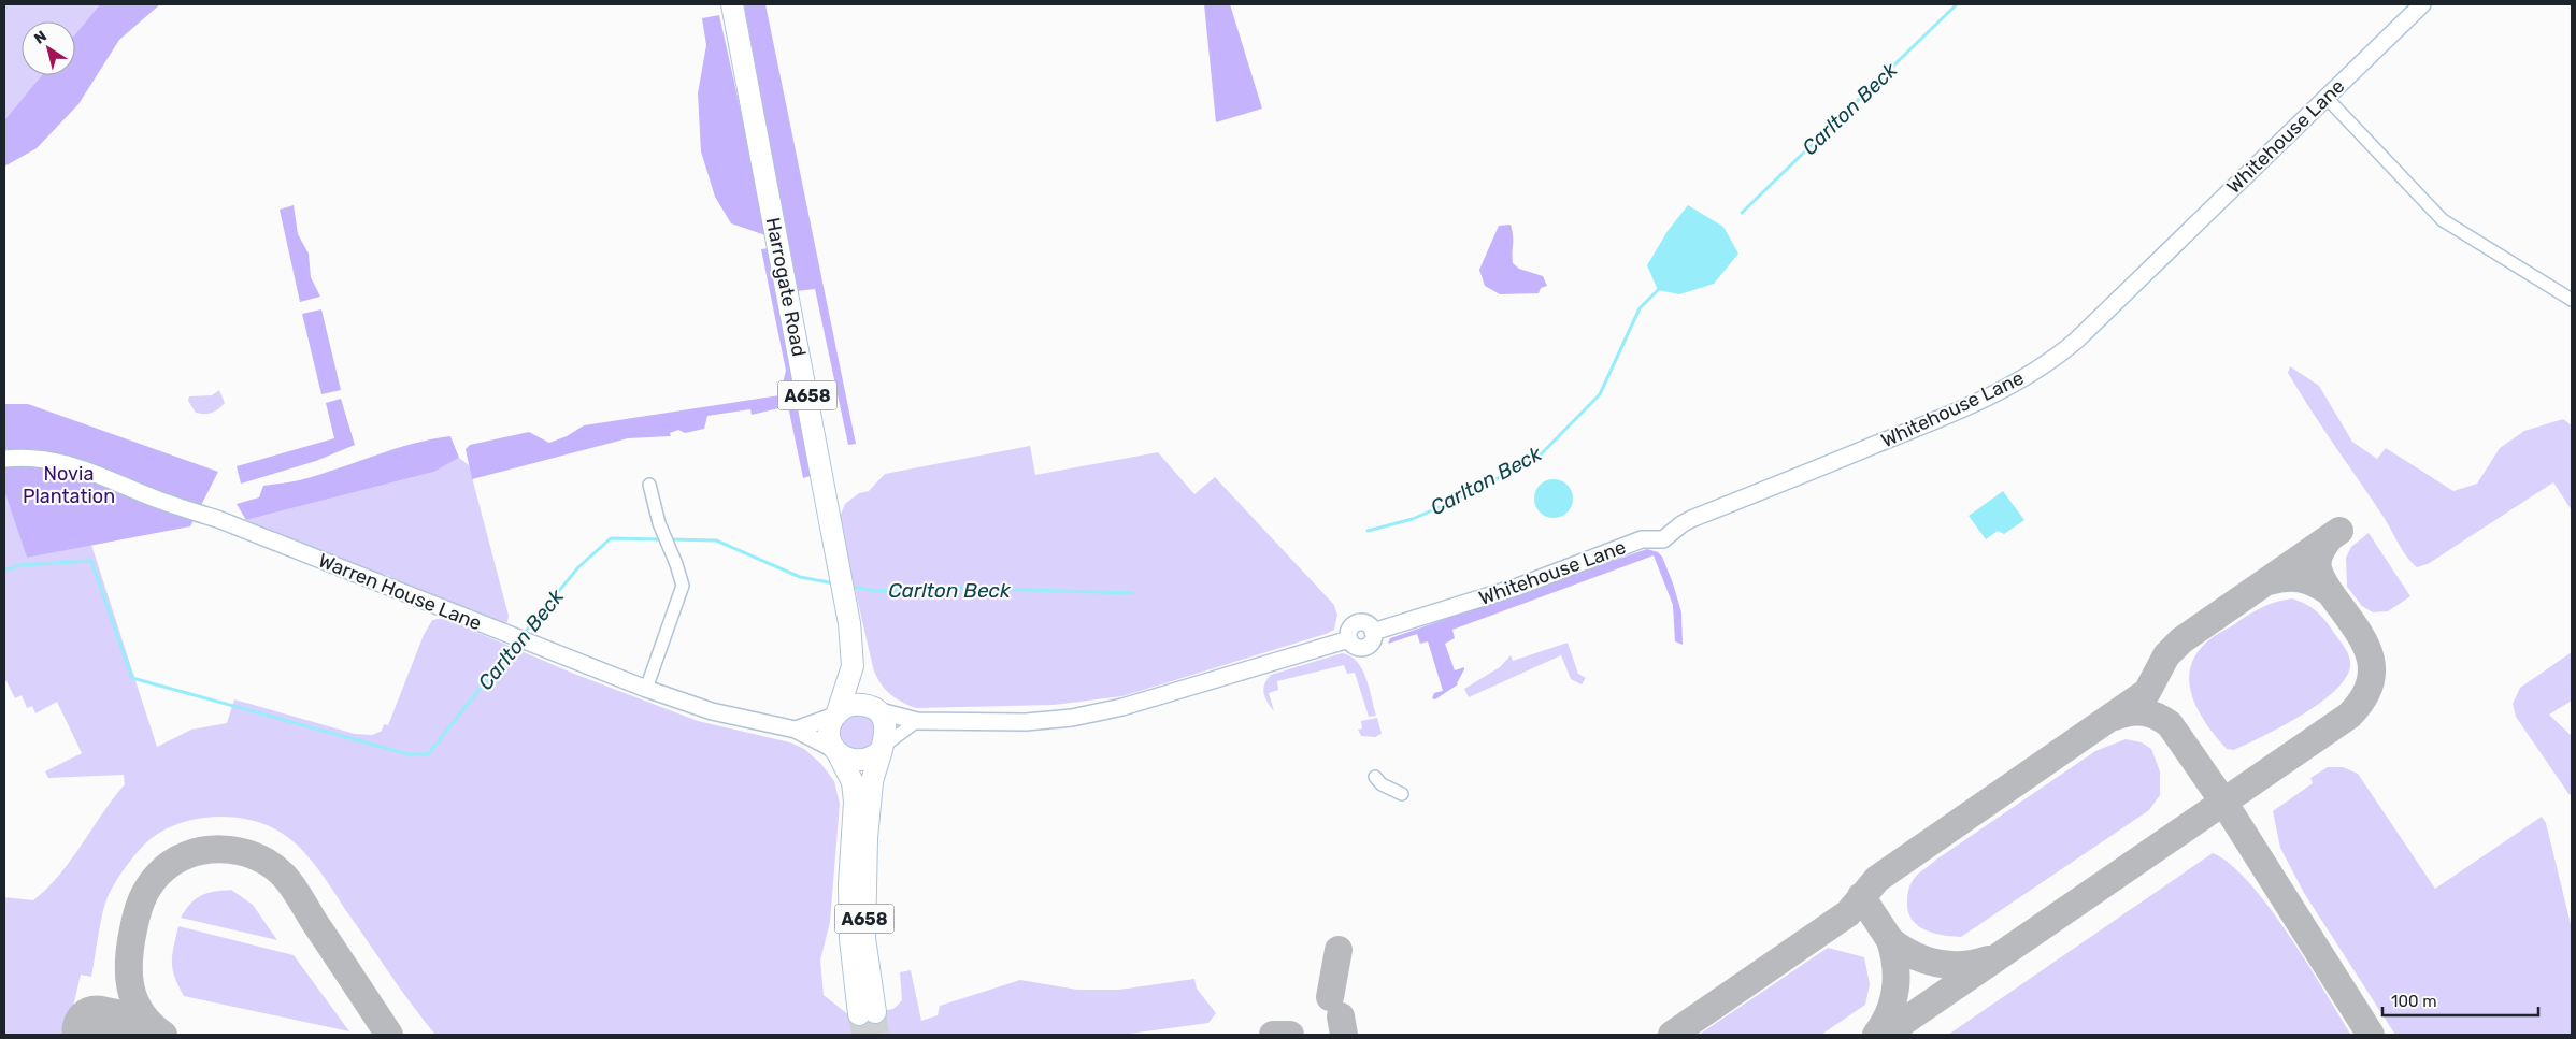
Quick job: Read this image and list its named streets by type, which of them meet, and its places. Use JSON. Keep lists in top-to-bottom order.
{
  "streets": {
    "highway": ["Harrogate Road", "A658"],
    "street": ["Whitehouse Lane", "Warren House Lane"]
  },
  "crossings": [
    ["Harrogate Road", "A658"],
    ["Harrogate Road", "Warren House Lane"],
    ["A658", "Warren House Lane"]
  ],
  "water": ["Carlton Beck"],
  "parks": ["Novia Plantation"],
  "scale_bar": "100 m",
  "north": "top left"
}
